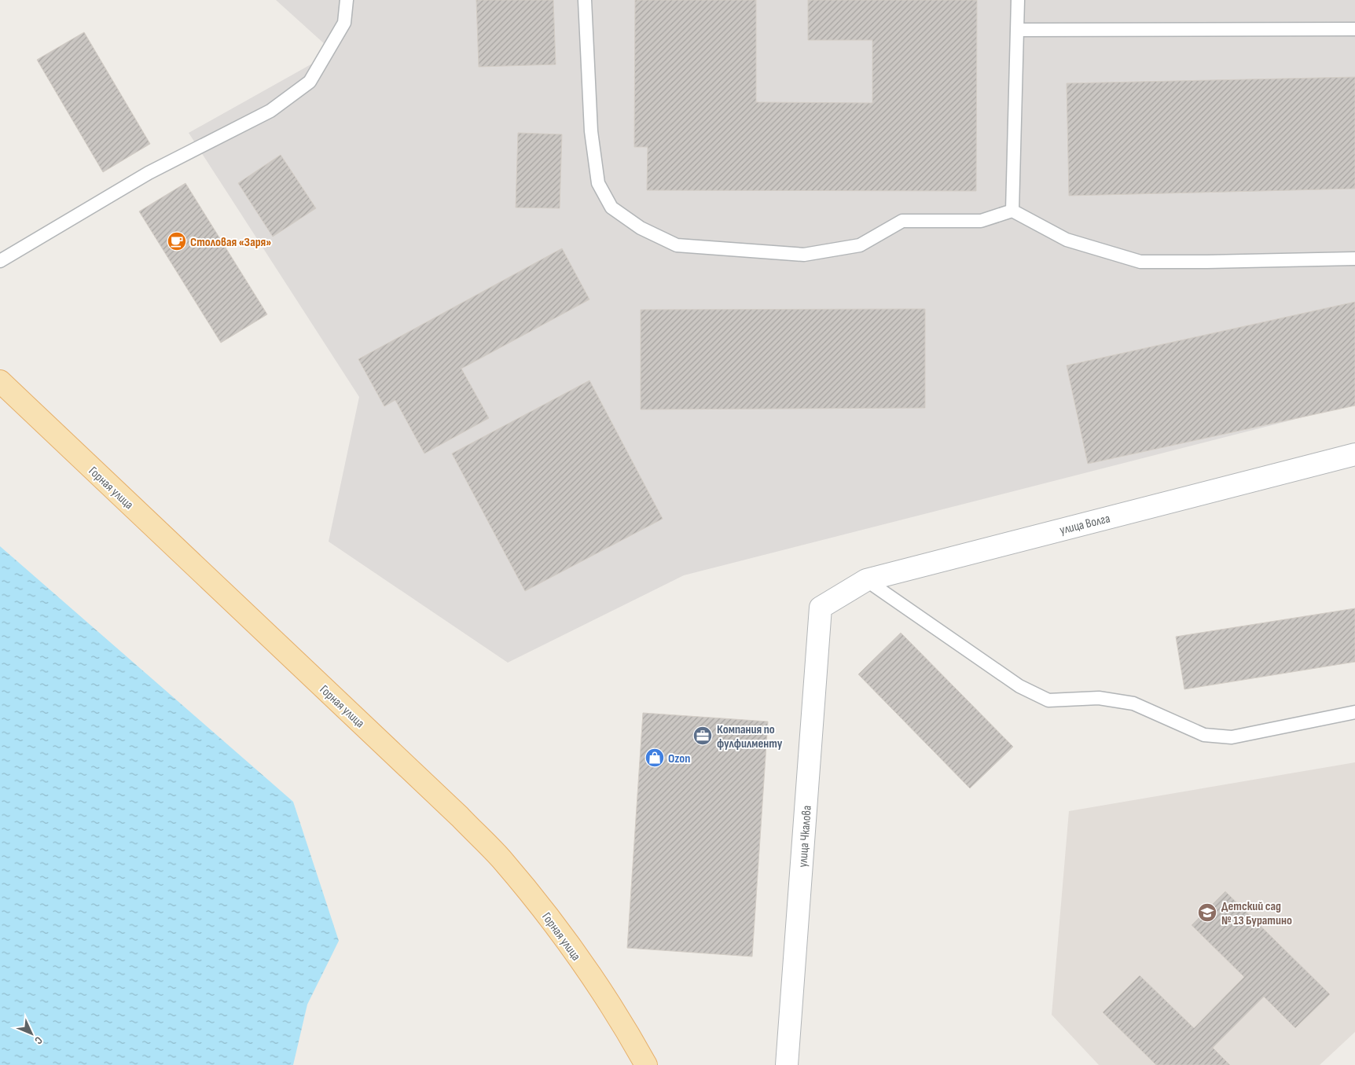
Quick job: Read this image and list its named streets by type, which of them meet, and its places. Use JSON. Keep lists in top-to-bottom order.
{
  "streets": {
    "main road": ["Горная улица"],
    "street": ["улица Волга", "улица Чкалова"]
  },
  "crossings": [
    ["улица Волга", "улица Чкалова"]
  ],
  "places": {
    "cafe": ["Столовая «Заря»"],
    "office": ["Компания по фулфилменту"],
    "shop": ["Ozon"],
    "school or university": ["Детский сад № 13 Буратино"]
  },
  "north": "bottom right"
}
